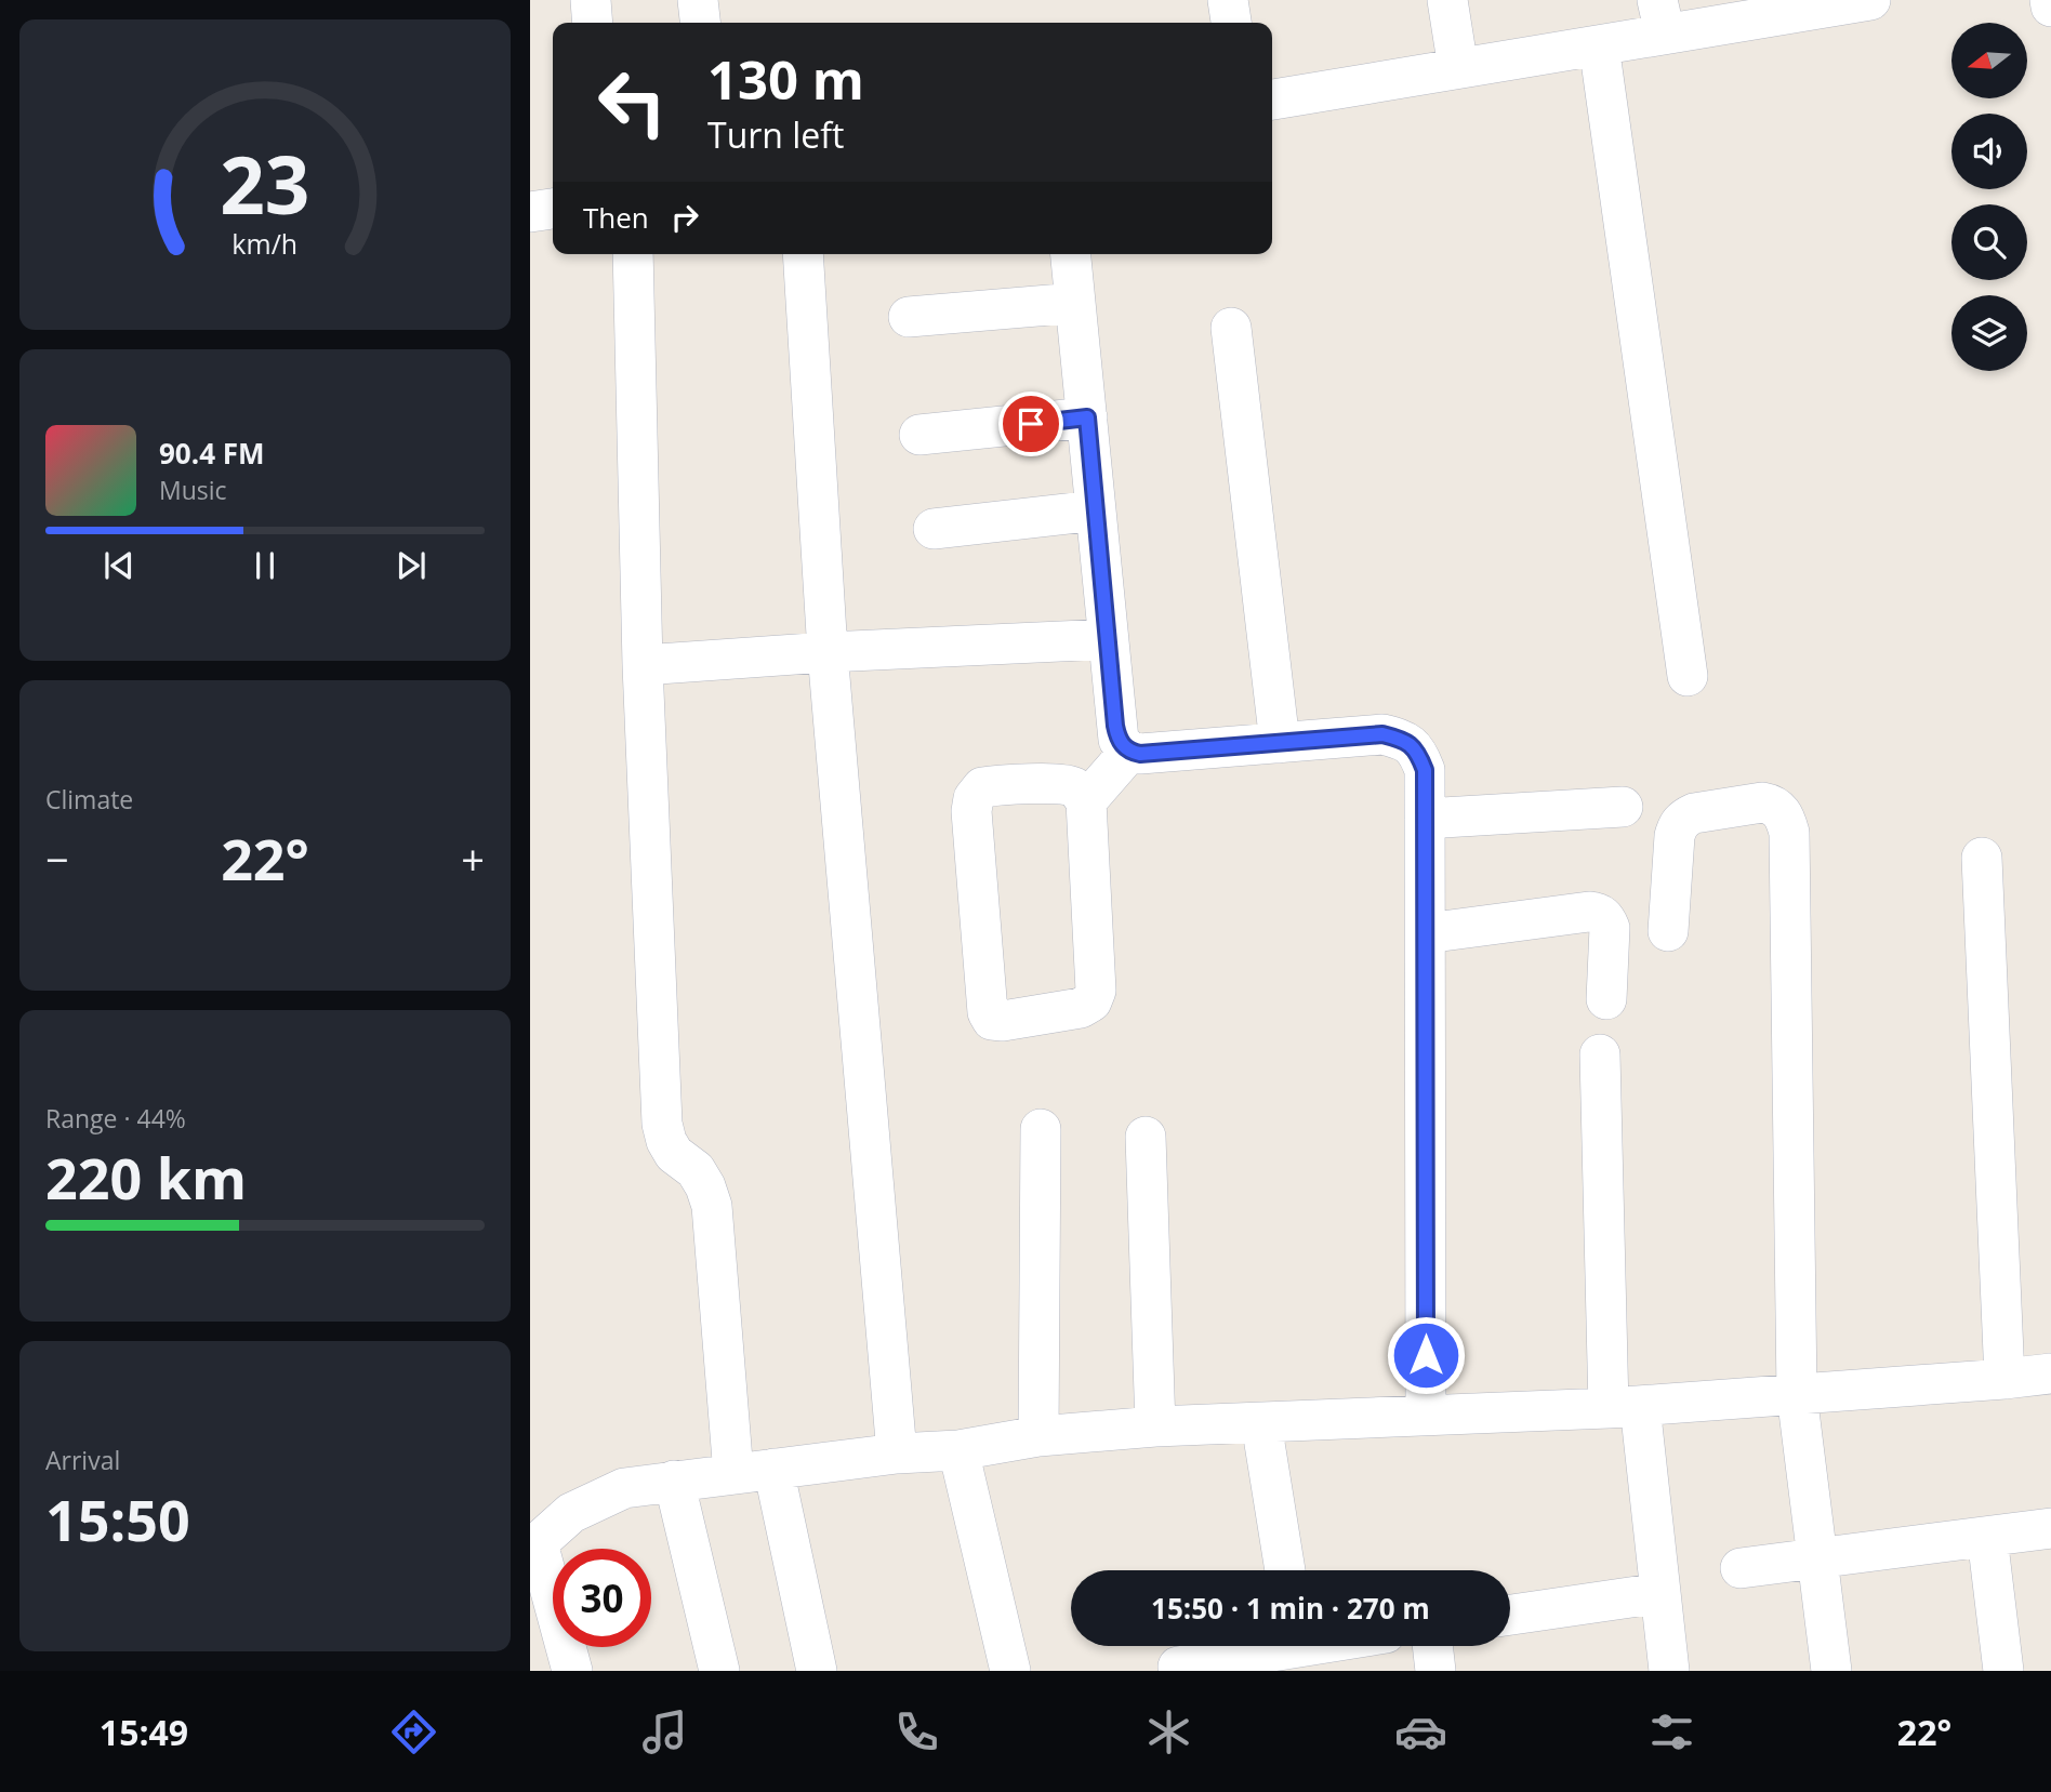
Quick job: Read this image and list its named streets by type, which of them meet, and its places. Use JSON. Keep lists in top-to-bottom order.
{
  "north": "left",
  "page": {
    "turn": ["130 m", "Turn left"],
    "then": "Then",
    "song": ["90.4 FM", "Music"],
    "tile": [
      "Climate",
      ["Range · 44%", "220 km"],
      ["Arrival", "15:50"]
    ],
    "heat": ["−", "22°", "+"],
    "limit": "30",
    "trip": "15:50 · 1 min · 270 m",
    "tabs": ["15:49", "22°"],
    "gauge": ["23", "km/h"]
  }
}
